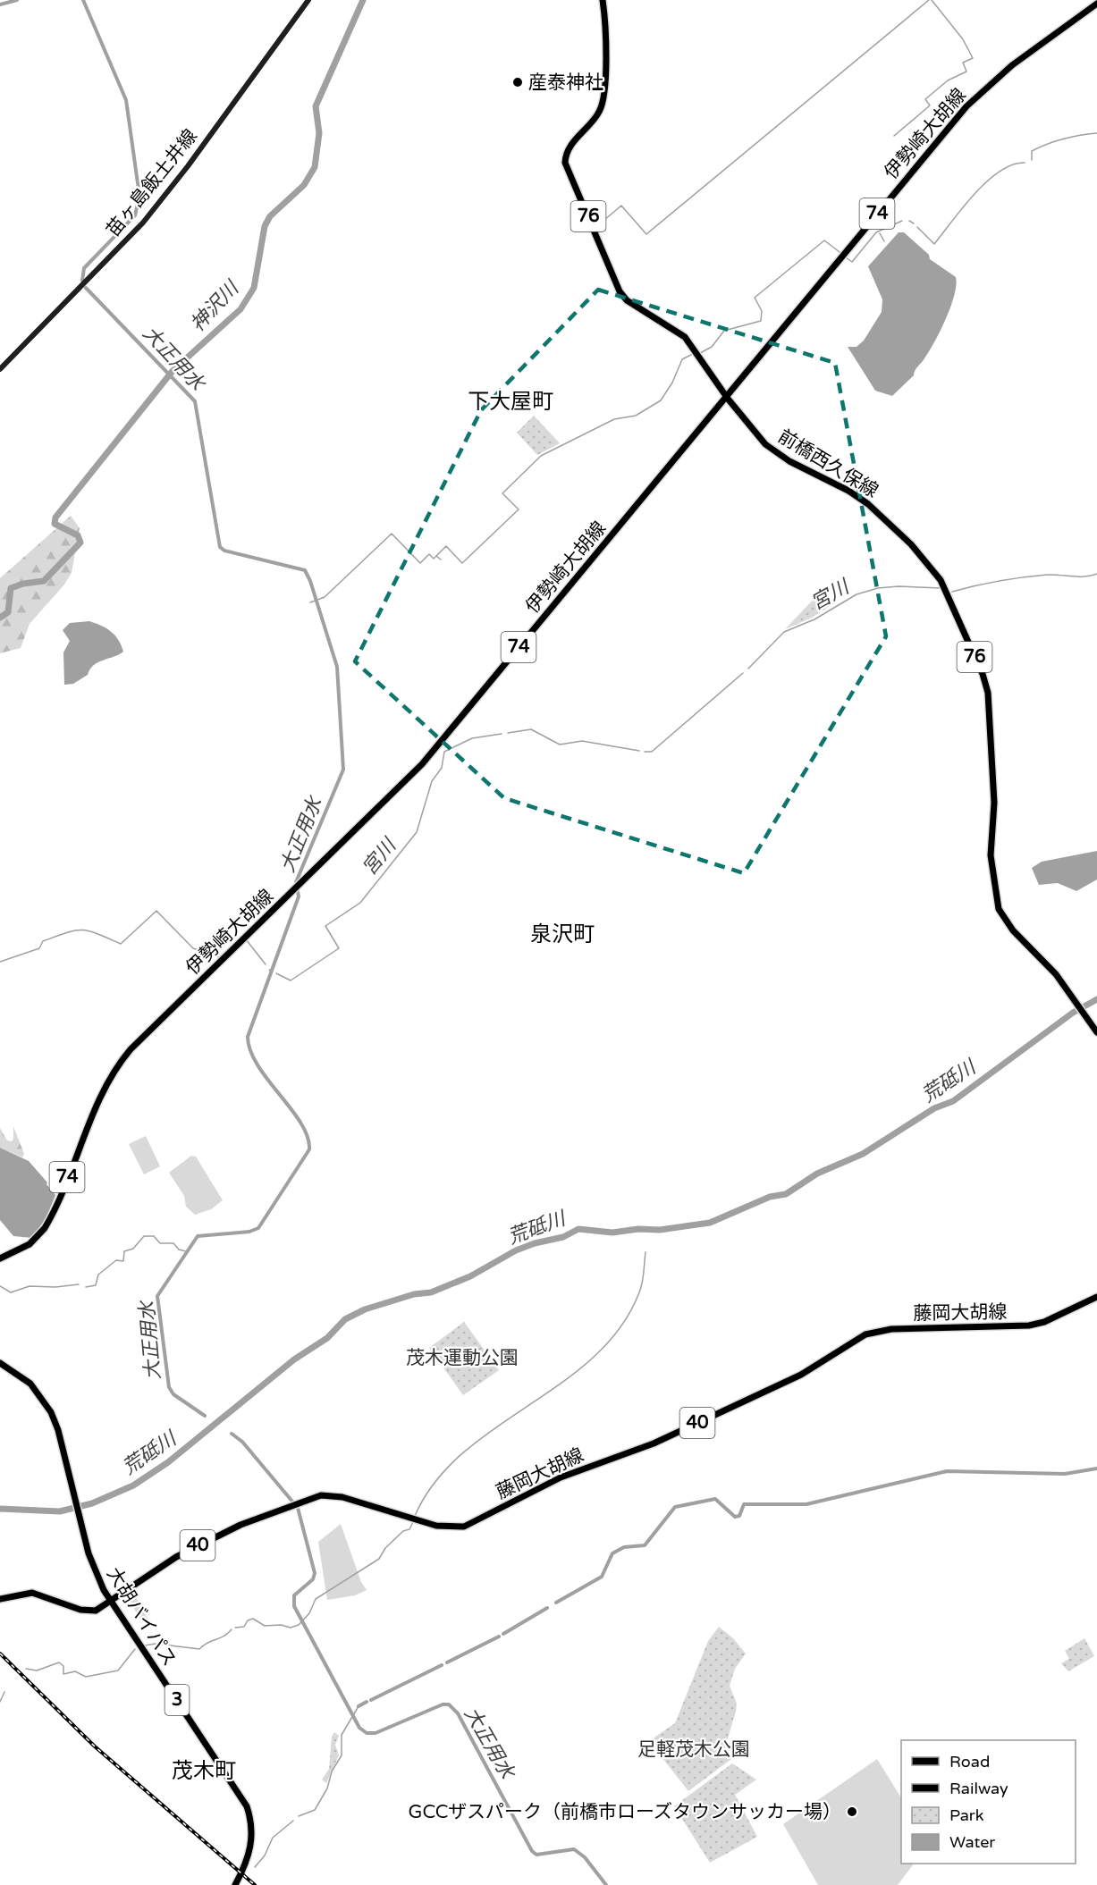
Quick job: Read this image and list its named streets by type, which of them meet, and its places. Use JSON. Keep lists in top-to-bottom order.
{
  "streets": {
    "main road": [
      "伊勢崎大胡線",
      "苗ヶ島飯土井線",
      "74",
      "76",
      "前橋西久保線",
      "藤岡大胡線",
      "40",
      "大胡バイパス",
      "3"
    ]
  },
  "crossings": [
    ["伊勢崎大胡線", "前橋西久保線"],
    ["藤岡大胡線", "大胡バイパス"]
  ],
  "districts": ["下大屋町", "泉沢町", "茂木町"],
  "water": [
    "神沢川",
    "大正用水",
    "宮川",
    "荒砥川"
  ],
  "parks": ["茂木運動公園", "足軽茂木公園"],
  "places": ["産泰神社", "GCCザスパーク（前橋市ローズタウンサッカー場）"],
  "legend": [
    "Road",
    "Railway",
    "Park",
    "Water"
  ]
}
